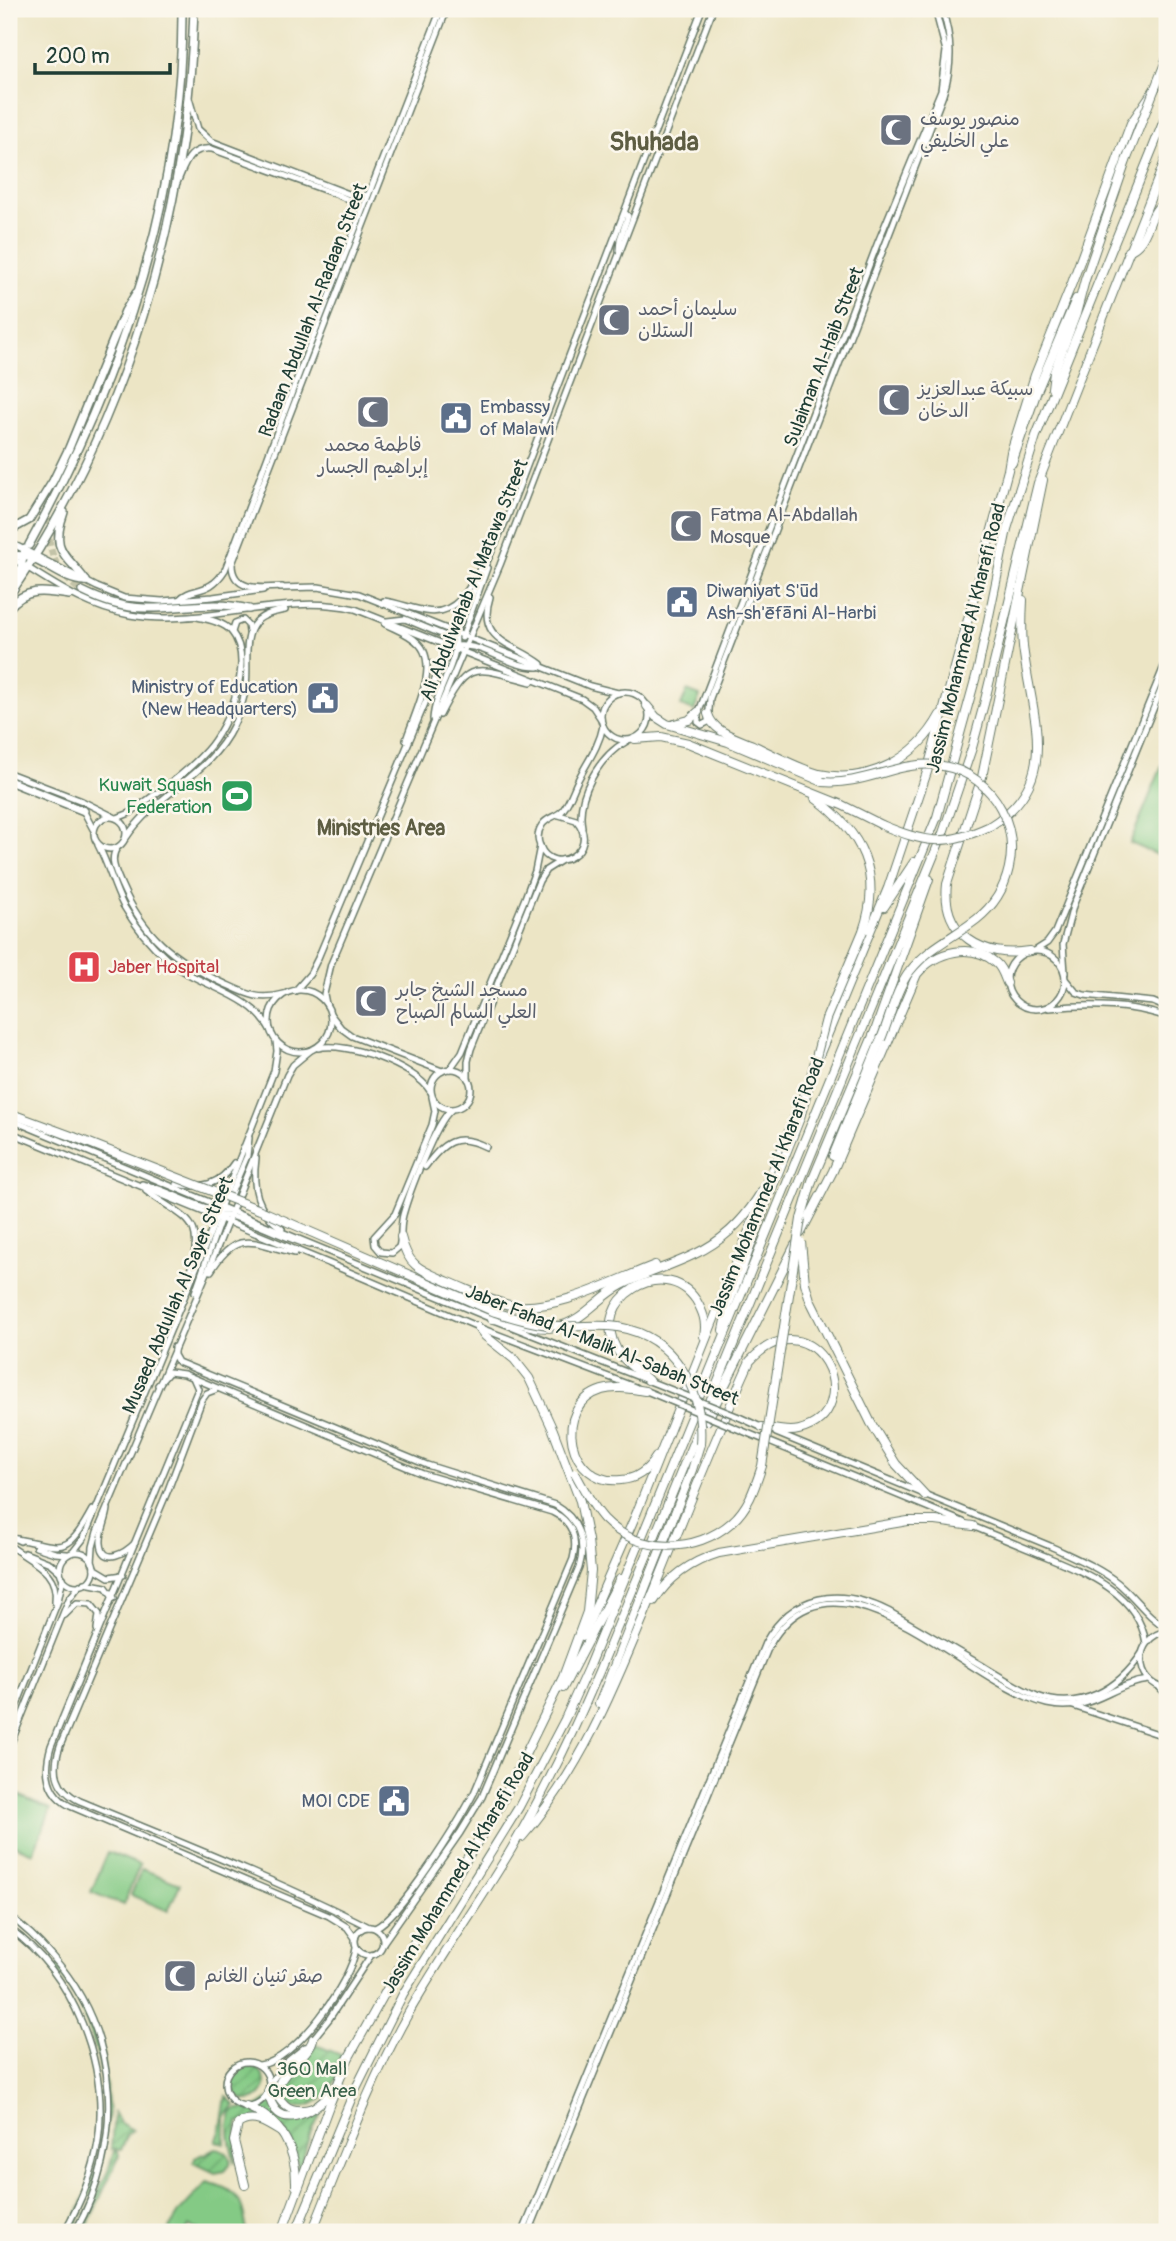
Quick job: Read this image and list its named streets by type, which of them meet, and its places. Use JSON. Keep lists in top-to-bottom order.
{
  "streets": {
    "highway": ["Jassim Mohammed Al Kharafi Road"],
    "street": [
      "Radaan Abdullah Al-Radaan Street",
      "Sulaiman Al-Haib Street",
      "Ali Abdulwahab Al Matawa Street",
      "Musaed Abdullah Al Sayer Street",
      "Jaber Fahad Al-Malik Al-Sabah Street"
    ]
  },
  "crossings": [
    ["Ali Abdulwahab Al Matawa Street", "Musaed Abdullah Al Sayer Street"],
    ["Musaed Abdullah Al Sayer Street", "Jaber Fahad Al-Malik Al-Sabah Street"]
  ],
  "districts": ["Shuhada", "Ministries Area"],
  "parks": ["360 Mall Green Area"],
  "places": {
    "mosque": [
      "منصور يوسف علي الخليفي",
      "سليمان أحمد الستلان",
      "سبيكة عبدالعزيز الدخان",
      "فاطمة محمد إبراهيم الجسار",
      "Fatma Al-Abdallah Mosque",
      "مسجد الشيخ جابر العلي السالم الصباح",
      "صقر ثنيان الغانم"
    ],
    "public building": [
      "Embassy of Malawi",
      "Diwaniyat S'ūd Ash-sh'ēfāni Al-Harbi",
      "Ministry of Education (New Headquarters)",
      "MOI CDE"
    ],
    "sports": ["Kuwait Squash Federation"],
    "hospital": ["Jaber Hospital"]
  },
  "scale_bar": "200 m"
}
